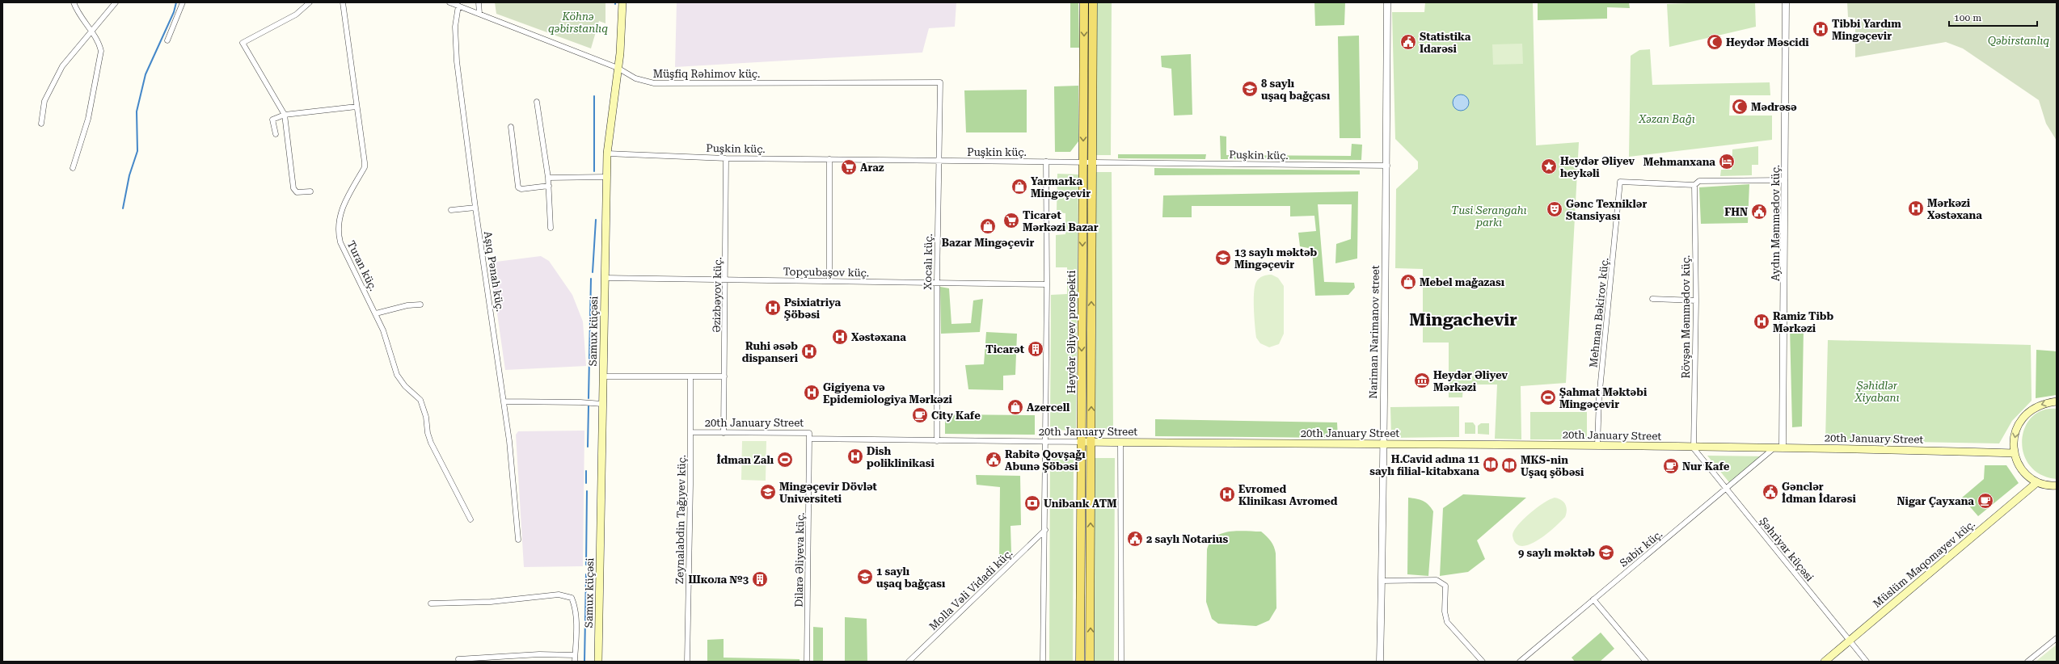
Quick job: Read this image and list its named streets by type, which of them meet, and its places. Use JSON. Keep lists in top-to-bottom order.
{
  "streets": {
    "main road": [
      "Samux küçəsi",
      "Heydər Əliyev prospekti",
      "20th January Street",
      "Müslüm Maqomayev küç."
    ],
    "street": [
      "Müşfiq Rəhimov küç.",
      "Puşkin küç.",
      "Aydın Məmmədov küç.",
      "Xocalı küç.",
      "Turan küç.",
      "Aşıq Pənah küç.",
      "Topçubaşov küç.",
      "Əzizbəyov küç.",
      "Mehman Bəkirov küç.",
      "Rövşən Məmmədov küç.",
      "Nariman Narimanov street",
      "Zeynalabdin Tağıyev küç.",
      "Sabir küç.",
      "Şəhriyar küçəsi",
      "Dilarə Əliyeva küç.",
      "Molla Vəli Vidadi küç."
    ]
  },
  "crossings": [
    ["Müşfiq Rəhimov küç.", "Xocalı küç."],
    ["Müşfiq Rəhimov küç.", "Aşıq Pənah küç."],
    ["Müşfiq Rəhimov küç.", "Samux küçəsi"],
    ["Puşkin küç.", "Xocalı küç."],
    ["Puşkin küç.", "Əzizbəyov küç."],
    ["Puşkin küç.", "Samux küçəsi"],
    ["Puşkin küç.", "Heydər Əliyev prospekti"],
    ["Puşkin küç.", "Nariman Narimanov street"],
    ["Xocalı küç.", "Topçubaşov küç."],
    ["Xocalı küç.", "20th January Street"],
    ["Topçubaşov küç.", "Əzizbəyov küç."],
    ["Topçubaşov küç.", "Samux küçəsi"],
    ["Əzizbəyov küç.", "20th January Street"],
    ["Mehman Bəkirov küç.", "Rövşən Məmmədov küç."],
    ["Mehman Bəkirov küç.", "20th January Street"],
    ["Rövşən Məmmədov küç.", "20th January Street"],
    ["Rövşən Məmmədov küç.", "Şəhriyar küçəsi"],
    ["Heydər Əliyev prospekti", "20th January Street"],
    ["Nariman Narimanov street", "20th January Street"],
    ["20th January Street", "Zeynalabdin Tağıyev küç."],
    ["20th January Street", "Sabir küç."],
    ["20th January Street", "Şəhriyar küçəsi"],
    ["20th January Street", "Dilarə Əliyeva küç."],
    ["Sabir küç.", "Şəhriyar küçəsi"],
    ["Şəhriyar küçəsi", "Müslüm Maqomayev küç."]
  ],
  "districts": ["Mingachevir"],
  "parks": [
    "Köhnə qəbirstanlıq",
    "Qəbirstanlıq",
    "Xəzan Bağı",
    "Tusi Serangahı parkı",
    "Şəhidlər Xiyabanı"
  ],
  "places": {
    "hospital": [
      "Tibbi Yardım Mingəçevir",
      "Mərkəzi Xəstəxana",
      "Psixiatriya Şöbəsi",
      "Ramiz Tibb Mərkəzi",
      "Xəstəxana",
      "Ruhi əsəb dispanseri",
      "Gigiyena və Epidemiologiya Mərkəzi",
      "Dish poliklinikasi",
      "Evromed Klinikası Avromed"
    ],
    "public building": [
      "Statistika Idarəsi",
      "FHN",
      "Rabitə Qovşağı Abunə Şöbəsi",
      "Gənclər İdman İdarəsi",
      "2 saylı Notarius"
    ],
    "mosque": ["Heydər Məscidi", "Mədrəsə"],
    "school or university": [
      "8 saylı uşaq bağçası",
      "13 saylı məktəb Mingəçevir",
      "Mingəçevir Dövlət Universiteti",
      "9 saylı məktəb",
      "1 saylı uşaq bağçası"
    ],
    "hotel": ["Mehmanxana"],
    "place": ["Heydər Əliyev heykəli"],
    "supermarket": ["Araz", "Ticarət Mərkəzi Bazar"],
    "shop": [
      "Yarmarka Mingəçevir",
      "Bazar Mingəçevir",
      "Mebel mağazası",
      "Azercell"
    ],
    "theatre": ["Gənc Texniklər Stansiyası"],
    "building": ["Ticarət", "Школа №3"],
    "museum": ["Heydər Əliyev Mərkəzi"],
    "sports": ["Şahmat Məktəbi Mingəçevir", "İdman Zalı"],
    "cafe": ["City Kafe", "Nur Kafe", "Nigar Çayxana"],
    "library": ["H.Cavid adına 11 saylı filial-kitabxana", "MKS-nin Uşaq şöbəsi"],
    "bank": ["Unibank ATM"]
  },
  "scale_bar": "100 m"
}
